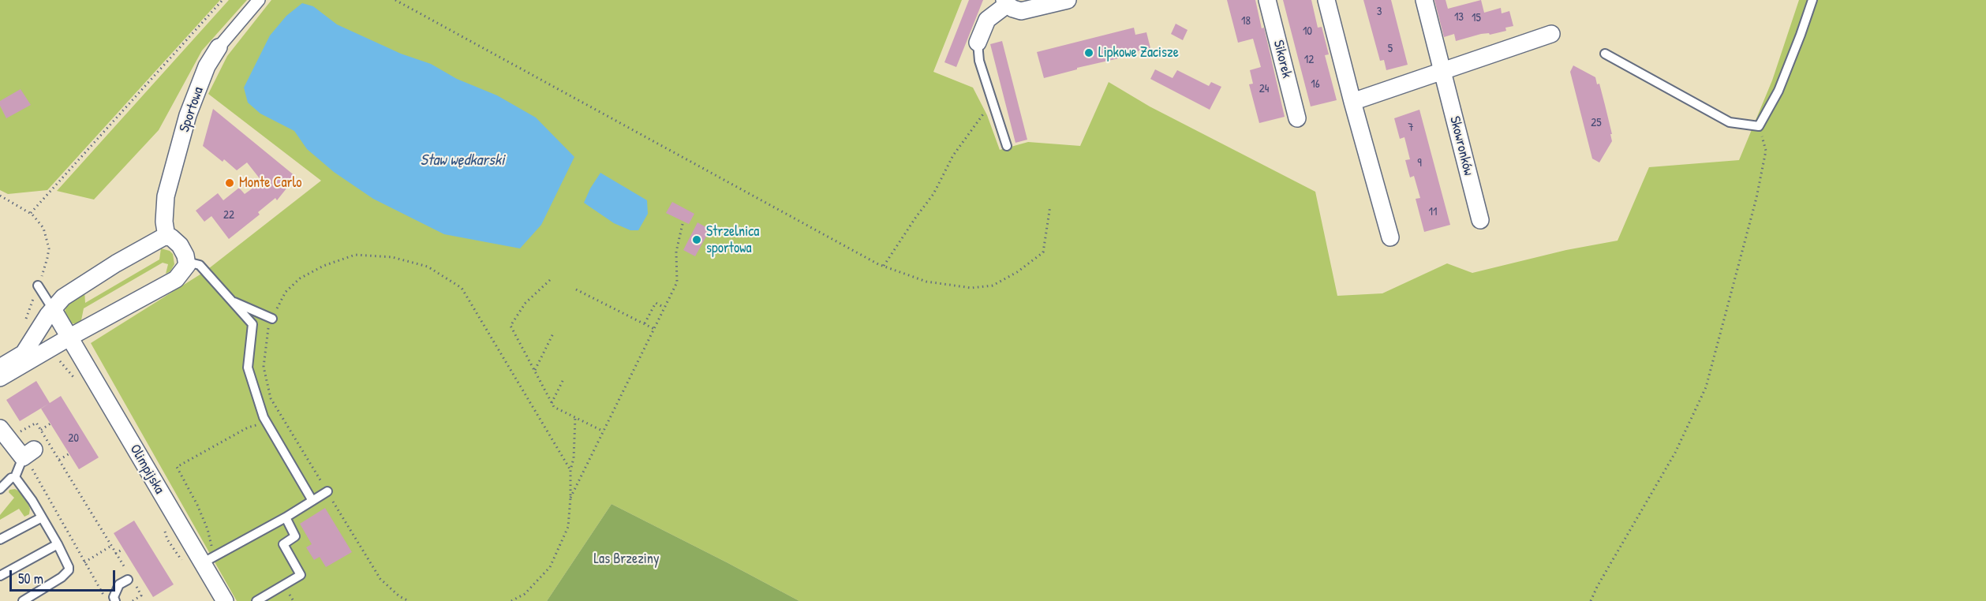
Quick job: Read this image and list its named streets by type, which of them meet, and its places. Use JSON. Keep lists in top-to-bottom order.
{
  "streets": {
    "street": [
      "Sikorek",
      "Sportowa",
      "Skowronków",
      "Olimpijska"
    ]
  },
  "water": ["Staw wędkarski"],
  "parks": ["Las Brzeziny"],
  "places": ["Lipkowe Zacisze", "Monte Carlo", "Strzelnica sportowa"],
  "house_numbers": [
    "3",
    "13",
    "15",
    "18",
    "10",
    "5",
    "12",
    "16",
    "24",
    "25",
    "7",
    "9",
    "11",
    "22",
    "20"
  ],
  "scale_bar": "50 m"
}
